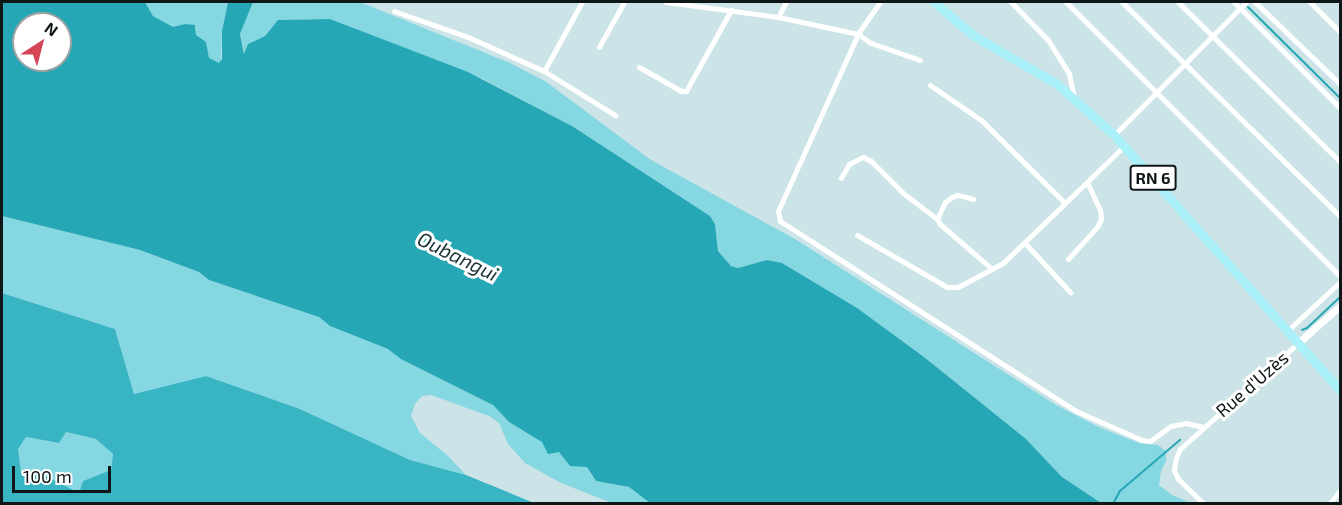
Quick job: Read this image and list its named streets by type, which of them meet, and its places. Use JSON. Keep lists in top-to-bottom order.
{
  "streets": {
    "main road": ["RN 6"],
    "street": ["Rue d'Uzès"]
  },
  "crossings": [
    ["RN 6", "Rue d'Uzès"]
  ],
  "water": ["Oubangui"],
  "scale_bar": "100 m",
  "north": "top right"
}
